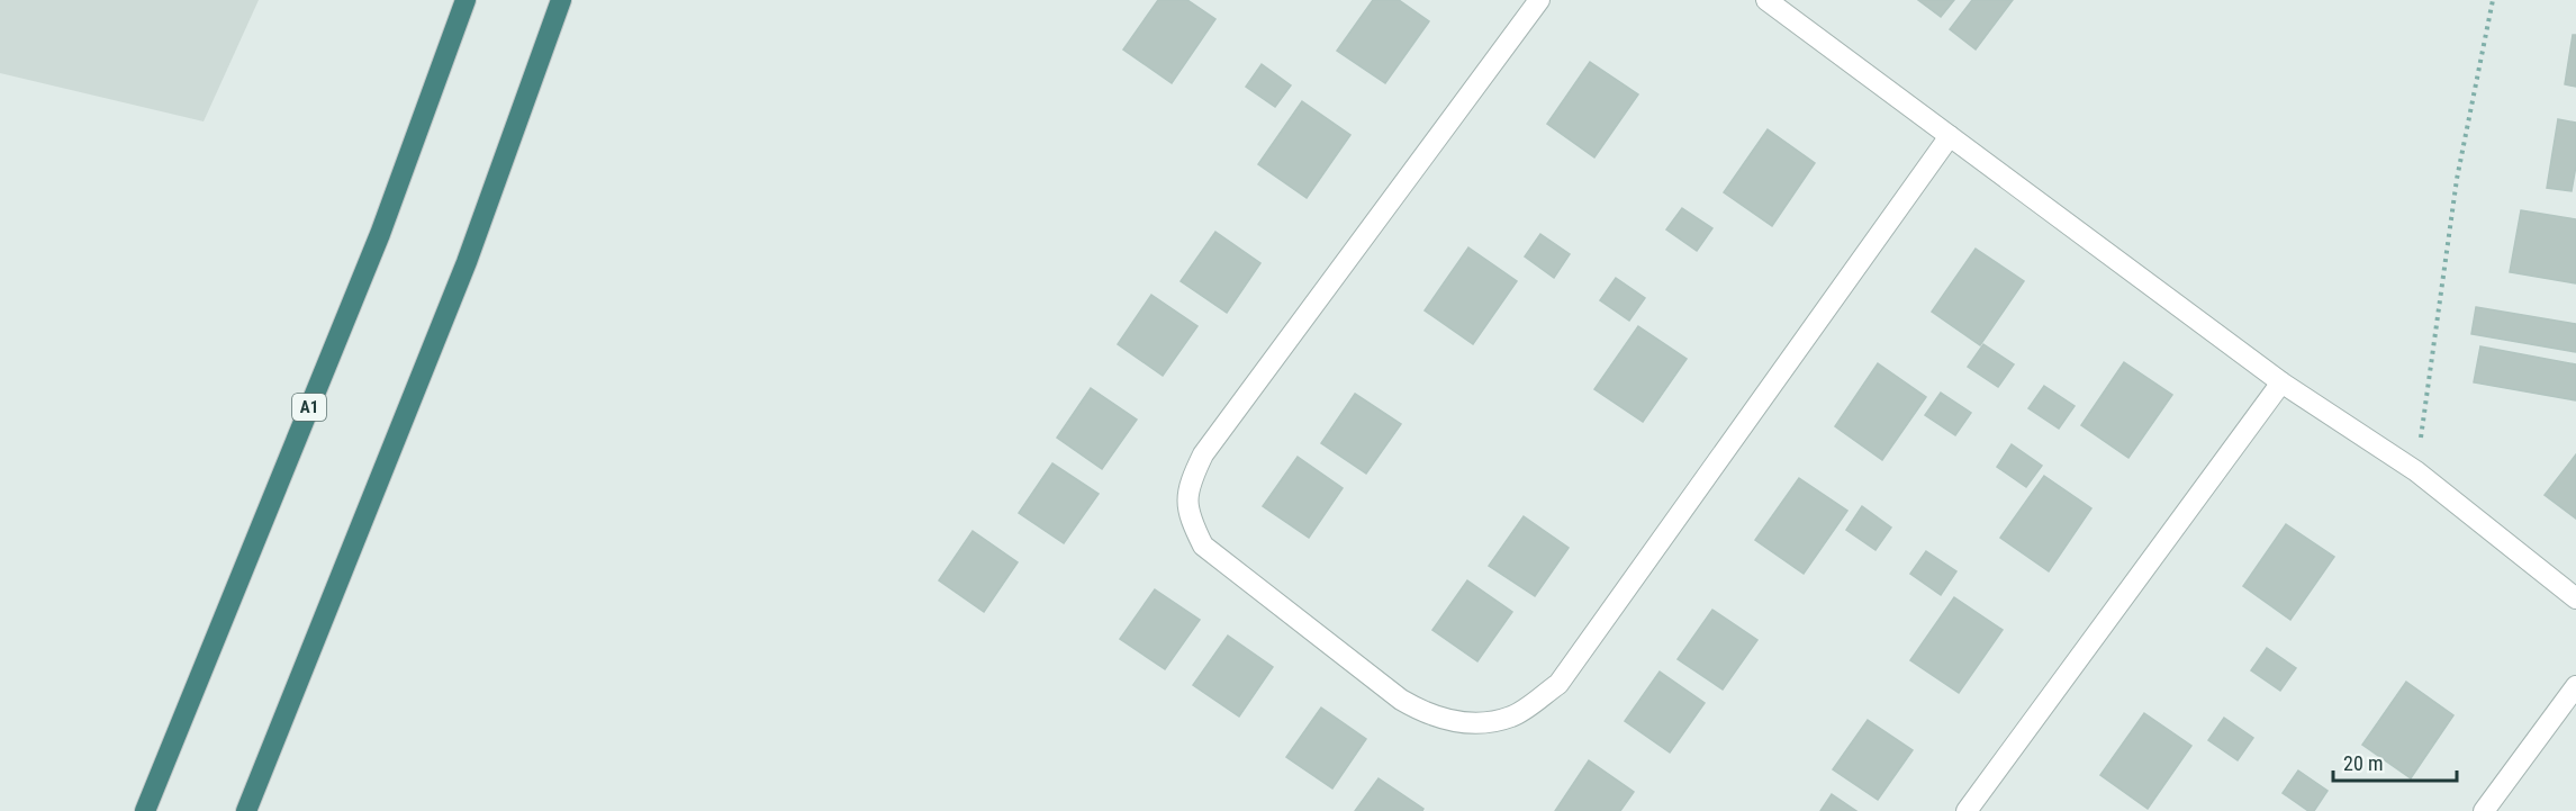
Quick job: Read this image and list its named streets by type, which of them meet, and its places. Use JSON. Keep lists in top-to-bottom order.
{
  "streets": {
    "highway": ["A1"]
  },
  "scale_bar": "20 m"
}
